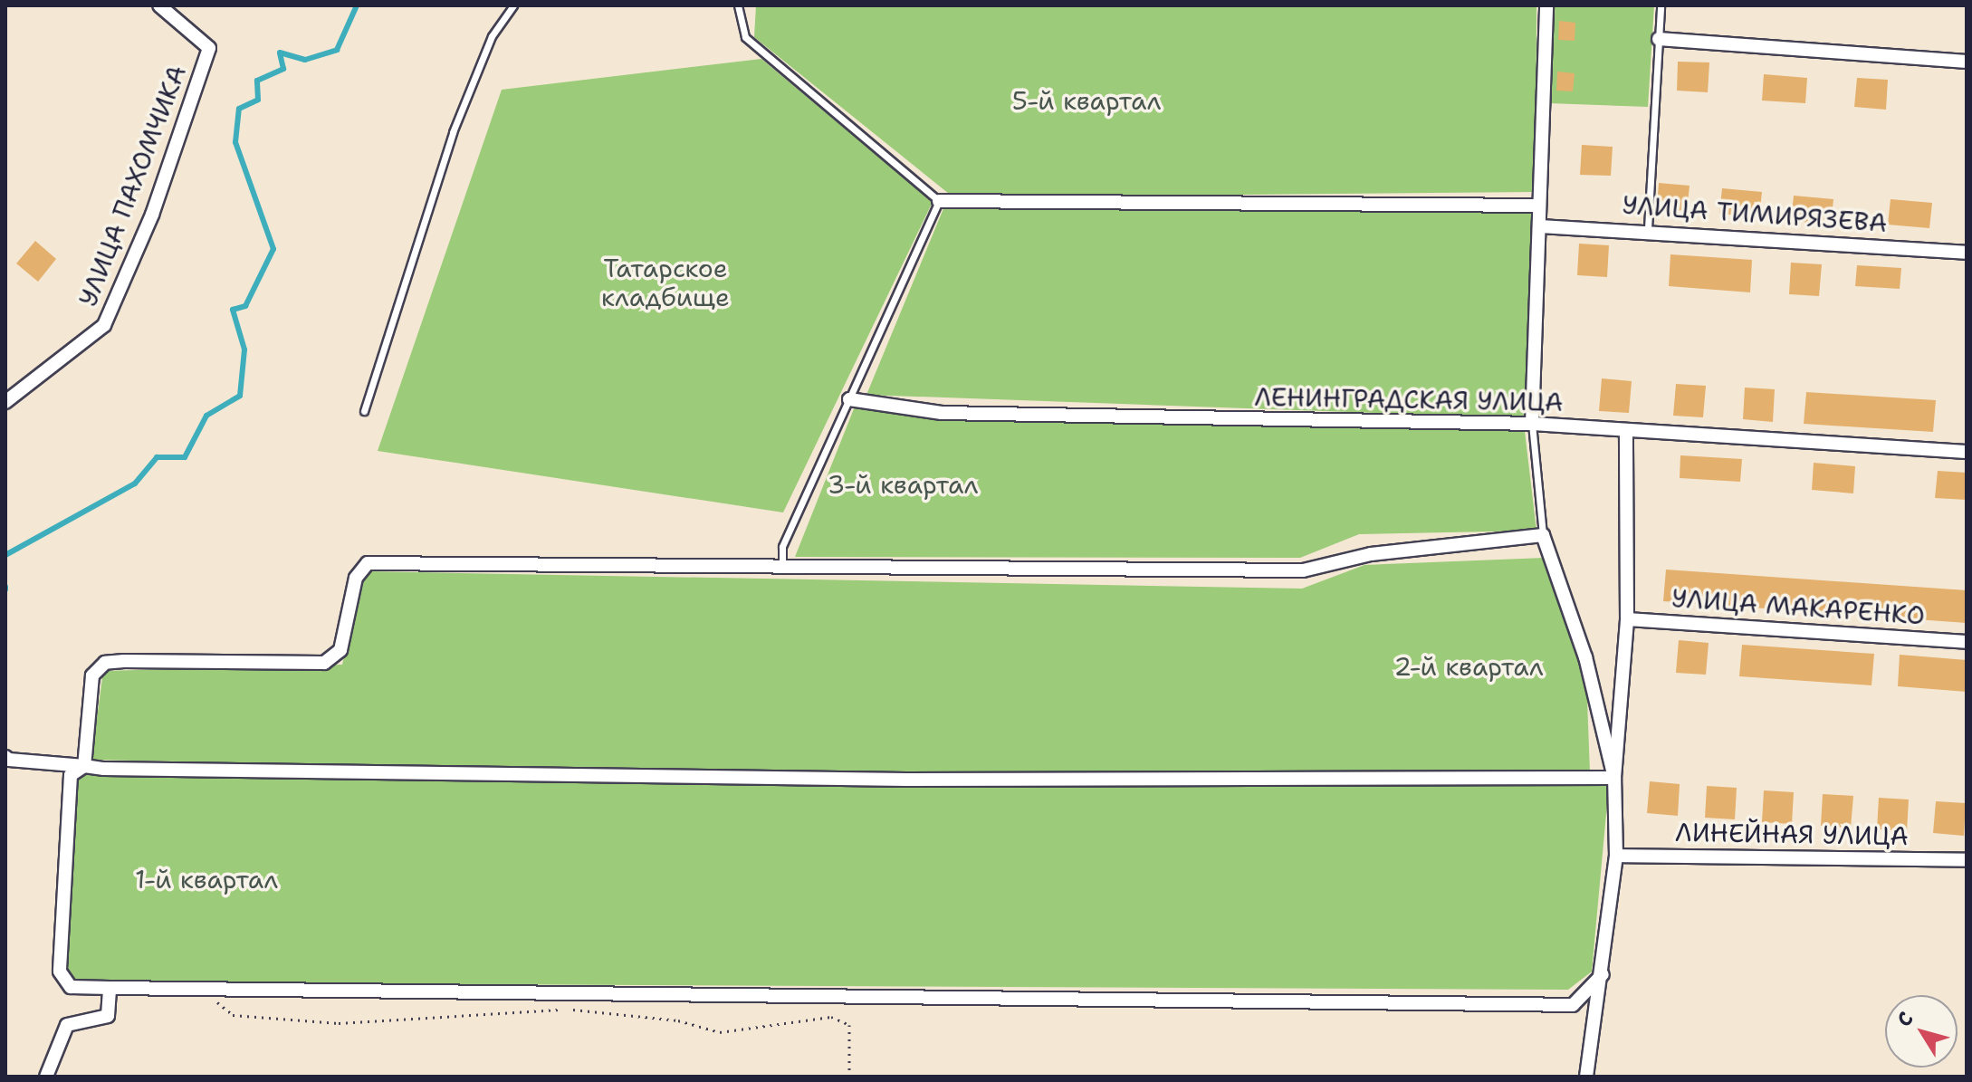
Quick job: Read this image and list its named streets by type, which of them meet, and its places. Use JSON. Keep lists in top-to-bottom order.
{
  "streets": {
    "street": [
      "УЛИЦА ПАХОМЧИКА",
      "УЛИЦА ТИМИРЯЗЕВА",
      "ЛЕНИНГРАДСКАЯ УЛИЦА",
      "УЛИЦА МАКАРЕНКО",
      "ЛИНЕЙНАЯ УЛИЦА"
    ]
  },
  "parks": [
    "5-й квартал",
    "Татарское кладбище",
    "3-й квартал",
    "2-й квартал",
    "1-й квартал"
  ],
  "north": "top left"
}
